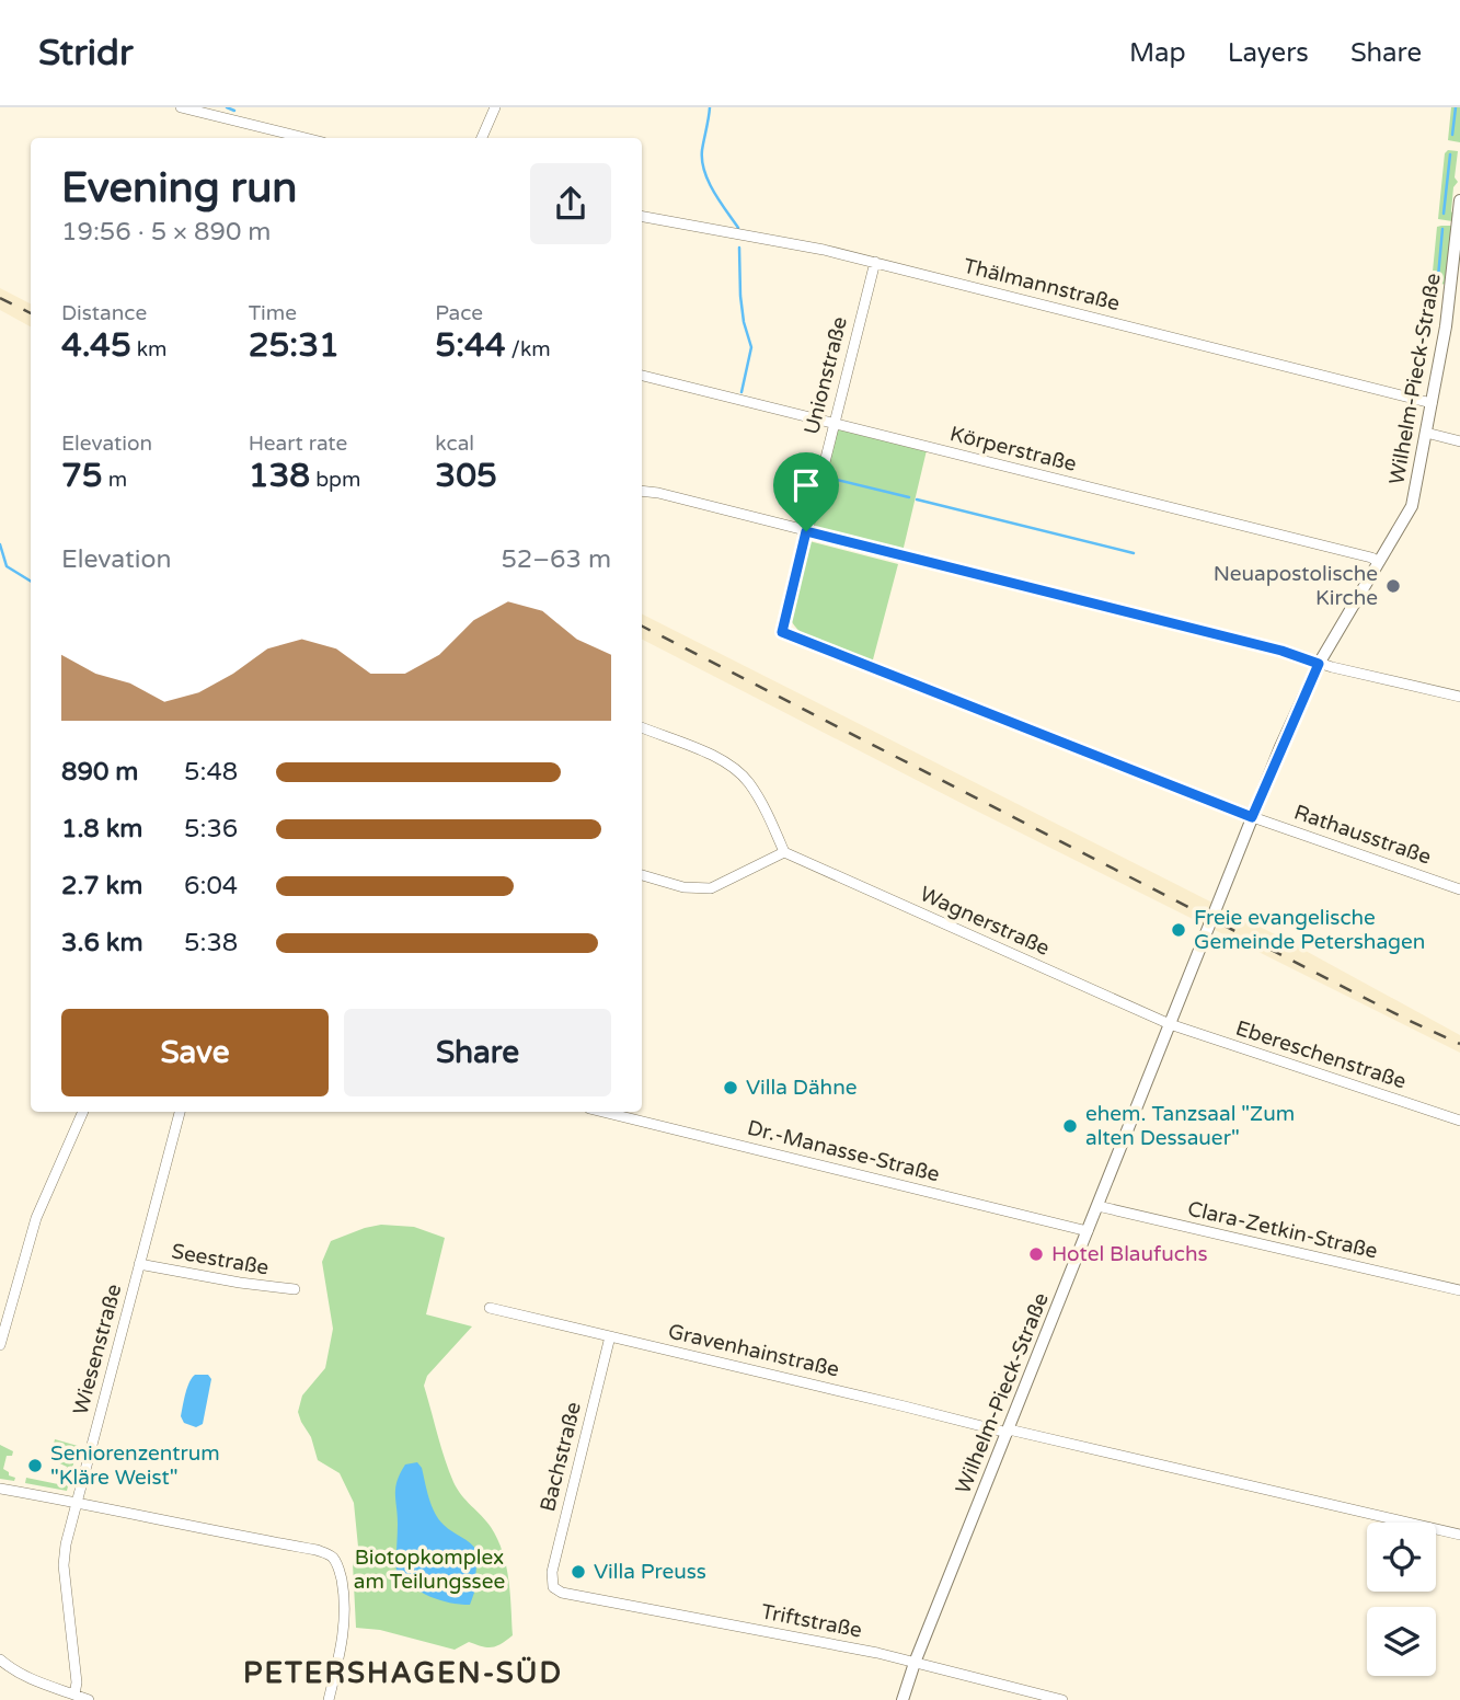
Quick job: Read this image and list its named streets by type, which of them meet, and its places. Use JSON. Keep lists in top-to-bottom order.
{
  "streets": {
    "street": [
      "Thälmannstraße",
      "Unionstraße",
      "Wilhelm-Pieck-Straße",
      "Körperstraße",
      "Rathausstraße",
      "Wagnerstraße",
      "Ebereschenstraße",
      "Dr.-Manasse-Straße",
      "Clara-Zetkin-Straße",
      "Seestraße",
      "Wiesenstraße",
      "Gravenhainstraße",
      "Bachstraße",
      "Triftstraße"
    ]
  },
  "crossings": [
    ["Thälmannstraße", "Unionstraße"],
    ["Thälmannstraße", "Wilhelm-Pieck-Straße"],
    ["Unionstraße", "Körperstraße"],
    ["Unionstraße", "Rathausstraße"],
    ["Wilhelm-Pieck-Straße", "Körperstraße"],
    ["Wilhelm-Pieck-Straße", "Rathausstraße"],
    ["Wilhelm-Pieck-Straße", "Wagnerstraße"],
    ["Wilhelm-Pieck-Straße", "Ebereschenstraße"],
    ["Wilhelm-Pieck-Straße", "Dr.-Manasse-Straße"],
    ["Wilhelm-Pieck-Straße", "Clara-Zetkin-Straße"],
    ["Wilhelm-Pieck-Straße", "Gravenhainstraße"],
    ["Wilhelm-Pieck-Straße", "Triftstraße"],
    ["Wagnerstraße", "Ebereschenstraße"],
    ["Seestraße", "Wiesenstraße"],
    ["Gravenhainstraße", "Bachstraße"],
    ["Bachstraße", "Triftstraße"]
  ],
  "districts": ["PETERSHAGEN-SÜD"],
  "parks": ["Biotopkomplex am Teilungssee"],
  "places": [
    "Neuapostolische Kirche",
    "Freie evangelische Gemeinde Petershagen",
    "Villa Dähne",
    "ehem. Tanzsaal \"Zum alten Dessauer\"",
    "Hotel Blaufuchs",
    "Seniorenzentrum \"Kläre Weist\"",
    "Villa Preuss"
  ],
  "page": {
    "header": "Stridr",
    "nav": ["Map", "Layers", "Share"],
    "heading": ["Evening run", "19:56 · 5 × 890 m"],
    "stats": [
      ["Distance", "4.45 km"],
      ["Time", "25:31"],
      ["Pace", "5:44 /km"],
      ["Elevation", "75 m"],
      ["Heart rate", "138 bpm"],
      ["kcal", "305"]
    ],
    "chart": ["Elevation", "52–63 m"],
    "list": [
      {
        "name": "890 m",
        "note": "5:48"
      },
      {
        "name": "1.8 km",
        "note": "5:36"
      },
      {
        "name": "2.7 km",
        "note": "6:04"
      },
      {
        "name": "3.6 km",
        "note": "5:38"
      }
    ],
    "buttons": ["Save", "Share"]
  }
}
